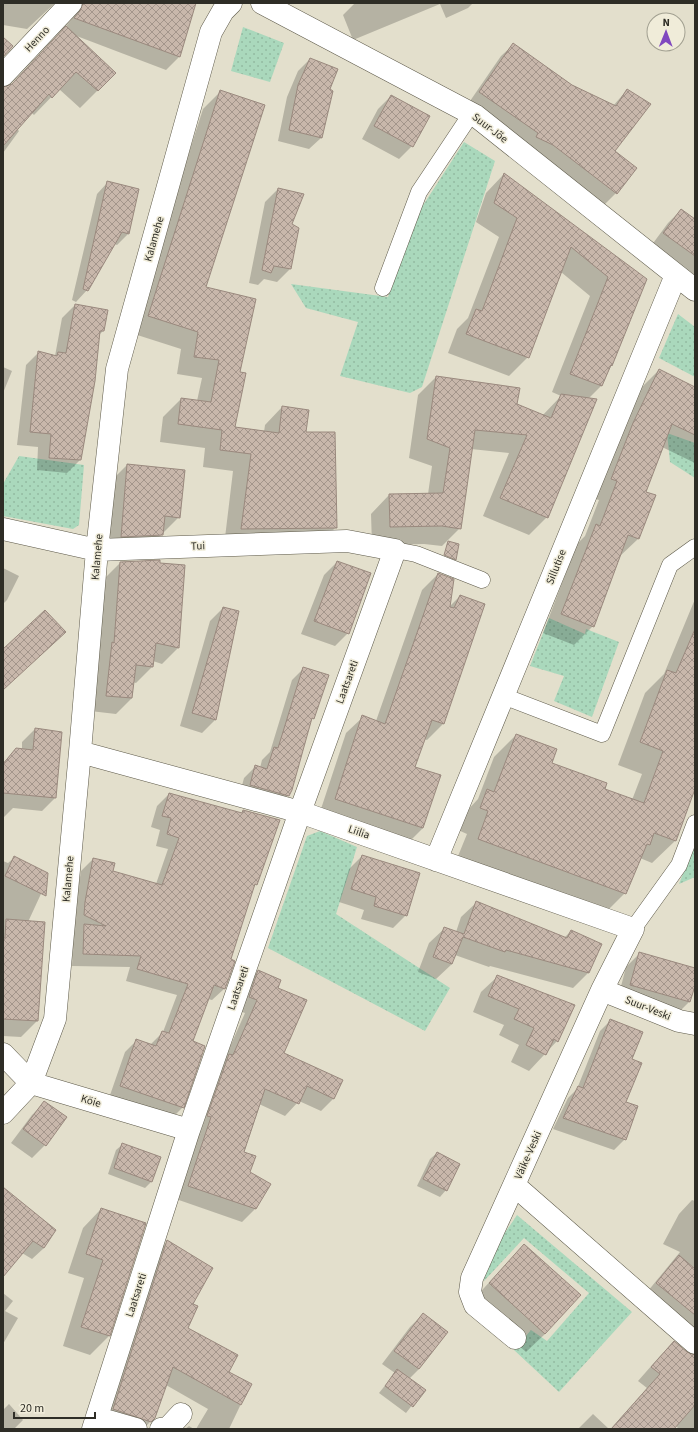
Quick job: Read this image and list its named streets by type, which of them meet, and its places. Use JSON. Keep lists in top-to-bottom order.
{
  "streets": {
    "street": [
      "Henno",
      "Suur-Jõe",
      "Kalamehe",
      "Tui",
      "Sillutise",
      "Laatsareti",
      "Liilia",
      "Suur-Veski",
      "Köie",
      "Väike-Veski"
    ]
  },
  "crossings": [
    ["Suur-Jõe", "Sillutise"],
    ["Kalamehe", "Tui"],
    ["Kalamehe", "Liilia"],
    ["Kalamehe", "Köie"],
    ["Tui", "Laatsareti"],
    ["Sillutise", "Liilia"],
    ["Laatsareti", "Liilia"],
    ["Laatsareti", "Köie"],
    ["Liilia", "Väike-Veski"],
    ["Suur-Veski", "Väike-Veski"]
  ],
  "scale_bar": "20 m",
  "north": "top"
}
